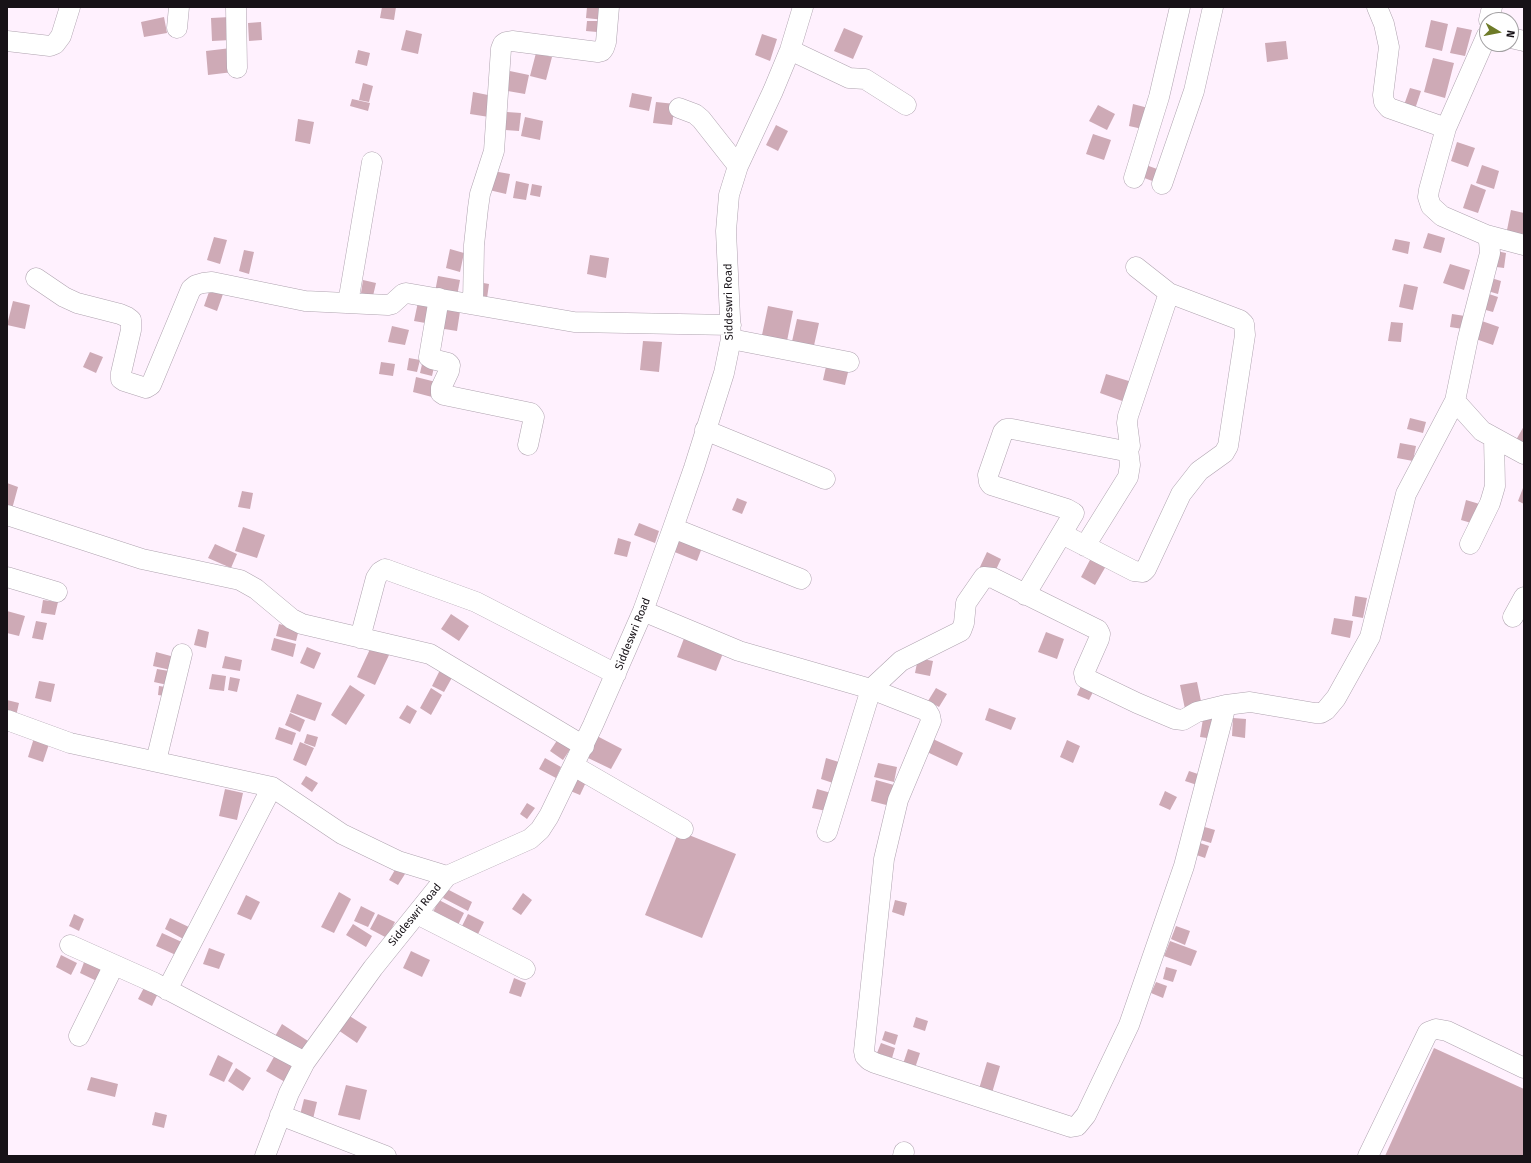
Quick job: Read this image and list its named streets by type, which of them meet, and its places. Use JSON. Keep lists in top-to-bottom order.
{
  "streets": {
    "street": ["Siddeswri Road"]
  },
  "north": "right"
}
